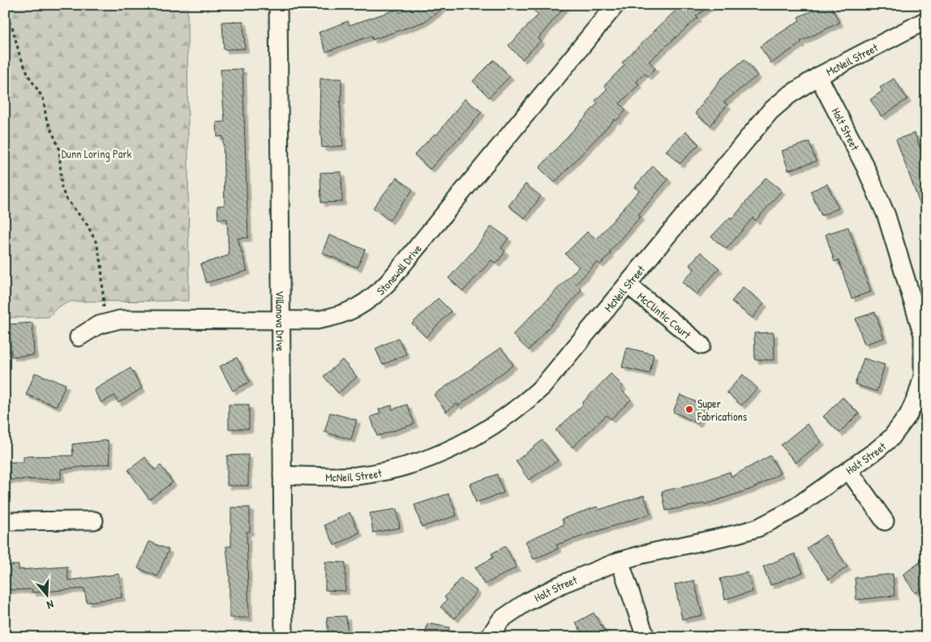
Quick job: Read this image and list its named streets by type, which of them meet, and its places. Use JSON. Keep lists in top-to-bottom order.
{
  "streets": {
    "street": [
      "McNeil Street",
      "Holt Street",
      "Stonewall Drive",
      "McClintic Court",
      "Villanova Drive"
    ]
  },
  "crossings": [
    ["McNeil Street", "Holt Street"],
    ["McNeil Street", "McClintic Court"],
    ["McNeil Street", "Villanova Drive"],
    ["Stonewall Drive", "Villanova Drive"]
  ],
  "parks": ["Dunn Loring Park"],
  "places": ["Super Fabrications"],
  "north": "bottom"
}
